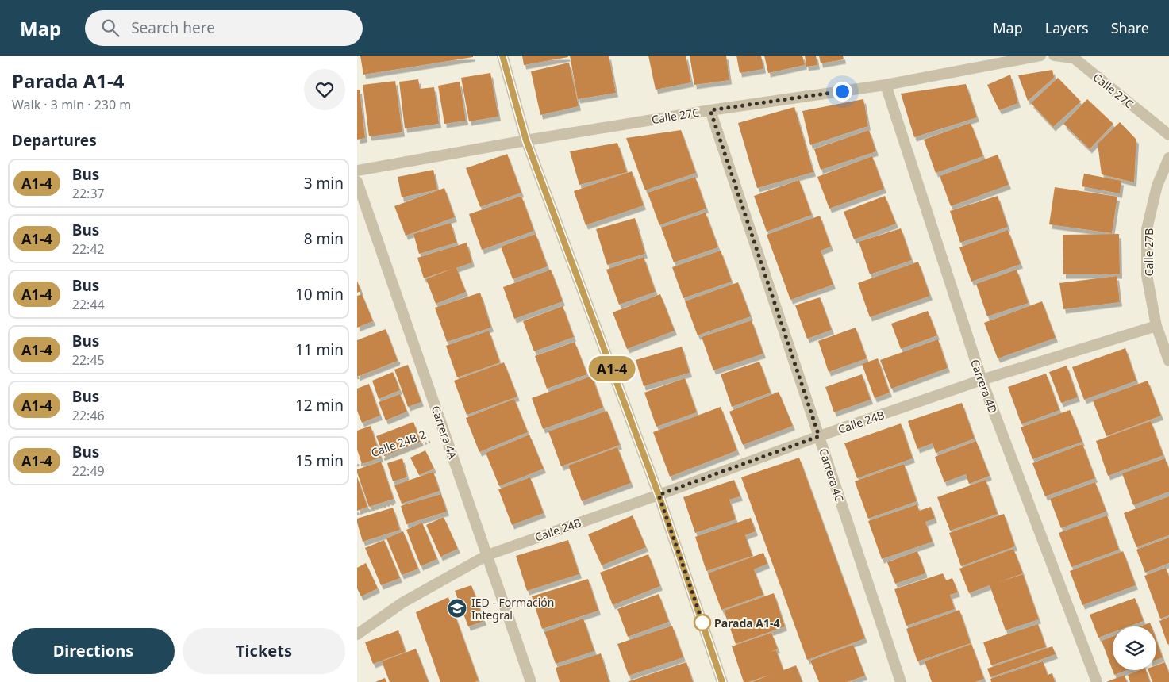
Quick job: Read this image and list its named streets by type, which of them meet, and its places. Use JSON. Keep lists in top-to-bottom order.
{
  "streets": {
    "street": [
      "Calle 27C",
      "Calle 27B",
      "Carrera 4D",
      "Calle 24B",
      "Carrera 4A",
      "Carrera 4C"
    ],
    "path": ["Calle 24B 2"]
  },
  "crossings": [
    ["Calle 27C", "Carrera 4D"],
    ["Calle 27C", "Carrera 4C"],
    ["Calle 27B", "Calle 24B"],
    ["Carrera 4D", "Calle 24B"],
    ["Calle 24B", "Carrera 4A"],
    ["Calle 24B", "Carrera 4C"],
    ["Carrera 4A", "Calle 24B 2"]
  ],
  "places": {
    "school or university": ["IED - Formación Integral"],
    "other": ["Parada A1-4"]
  },
  "lines": ["bus line A1-4"],
  "page": {
    "header": "Map",
    "search": "Search here",
    "nav": ["Map", "Layers", "Share"],
    "heading": [
      ["Parada A1-4", "Walk · 3 min · 230 m"],
      "Departures"
    ],
    "on_map": "A1-4",
    "list": [
      {
        "mark": "A1-4",
        "name": "Bus",
        "note": "22:37",
        "value": "3 min"
      },
      {
        "mark": "A1-4",
        "name": "Bus",
        "note": "22:42",
        "value": "8 min"
      },
      {
        "mark": "A1-4",
        "name": "Bus",
        "note": "22:44",
        "value": "10 min"
      },
      {
        "mark": "A1-4",
        "name": "Bus",
        "note": "22:45",
        "value": "11 min"
      },
      {
        "mark": "A1-4",
        "name": "Bus",
        "note": "22:46",
        "value": "12 min"
      },
      {
        "mark": "A1-4",
        "name": "Bus",
        "note": "22:49",
        "value": "15 min"
      }
    ],
    "buttons": ["Directions", "Tickets"]
  }
}
